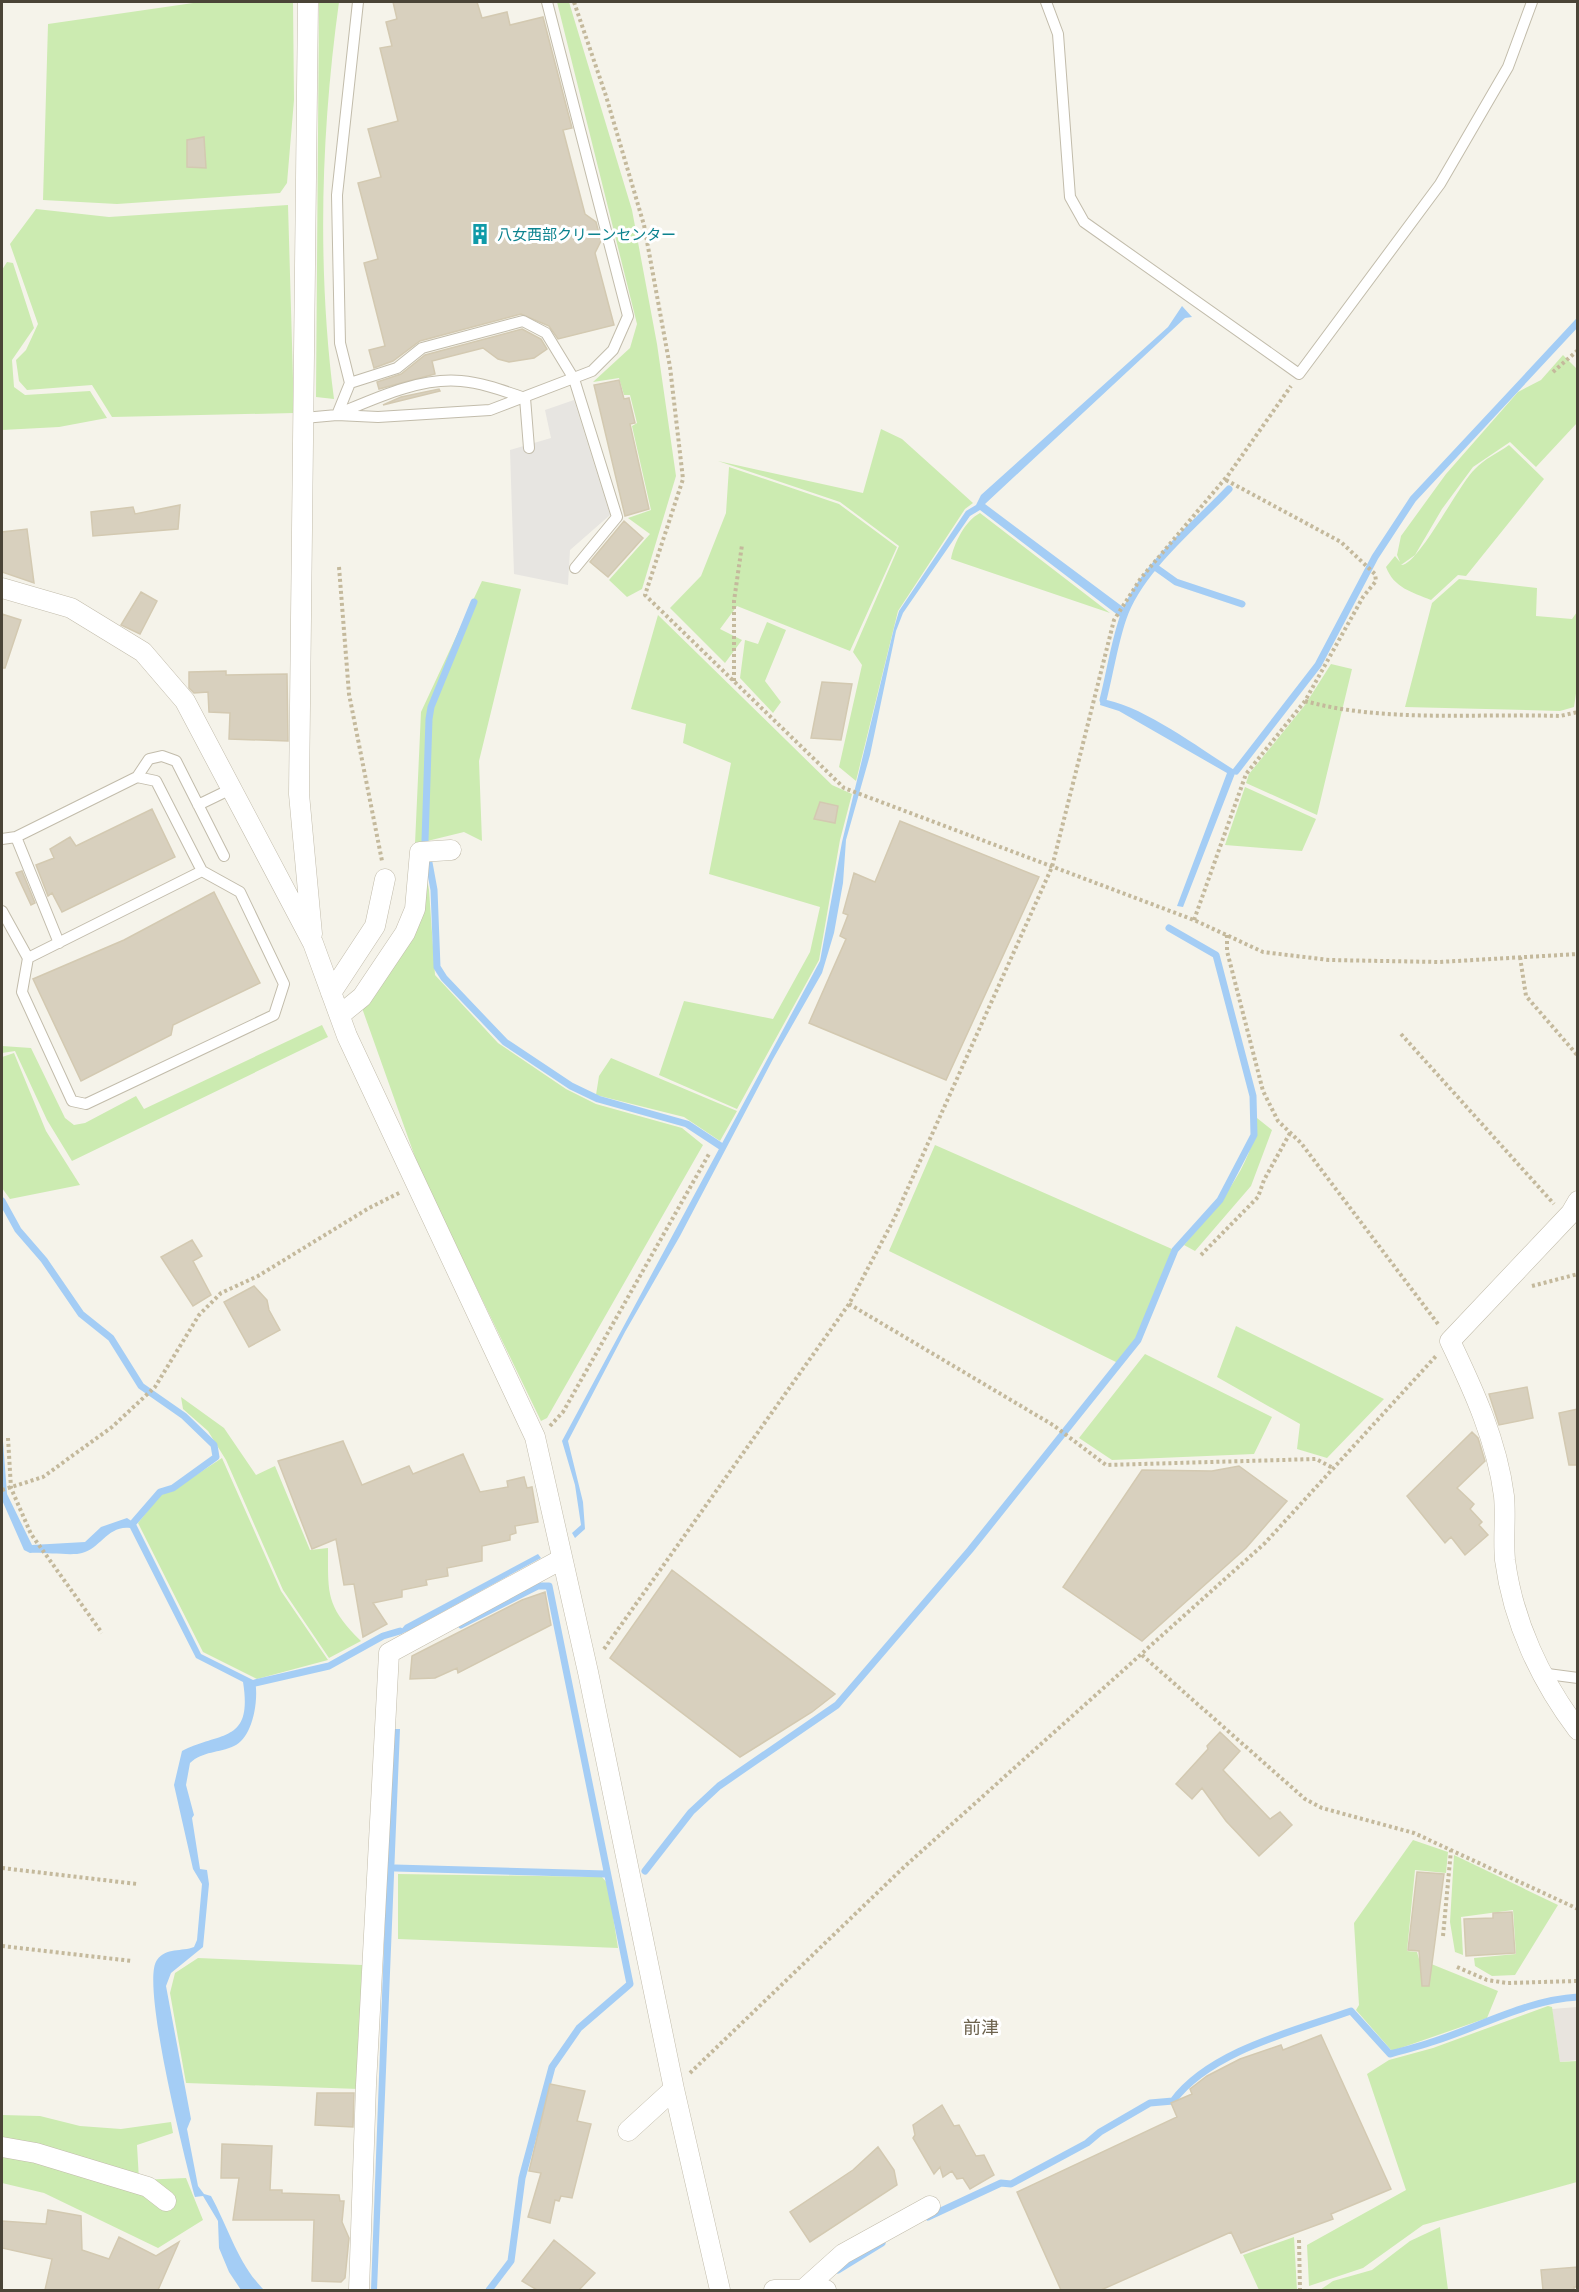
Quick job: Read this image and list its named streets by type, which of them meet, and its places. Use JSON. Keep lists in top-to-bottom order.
{
  "districts": ["前津"],
  "places": {
    "building": ["八女西部クリーンセンター"]
  }
}
